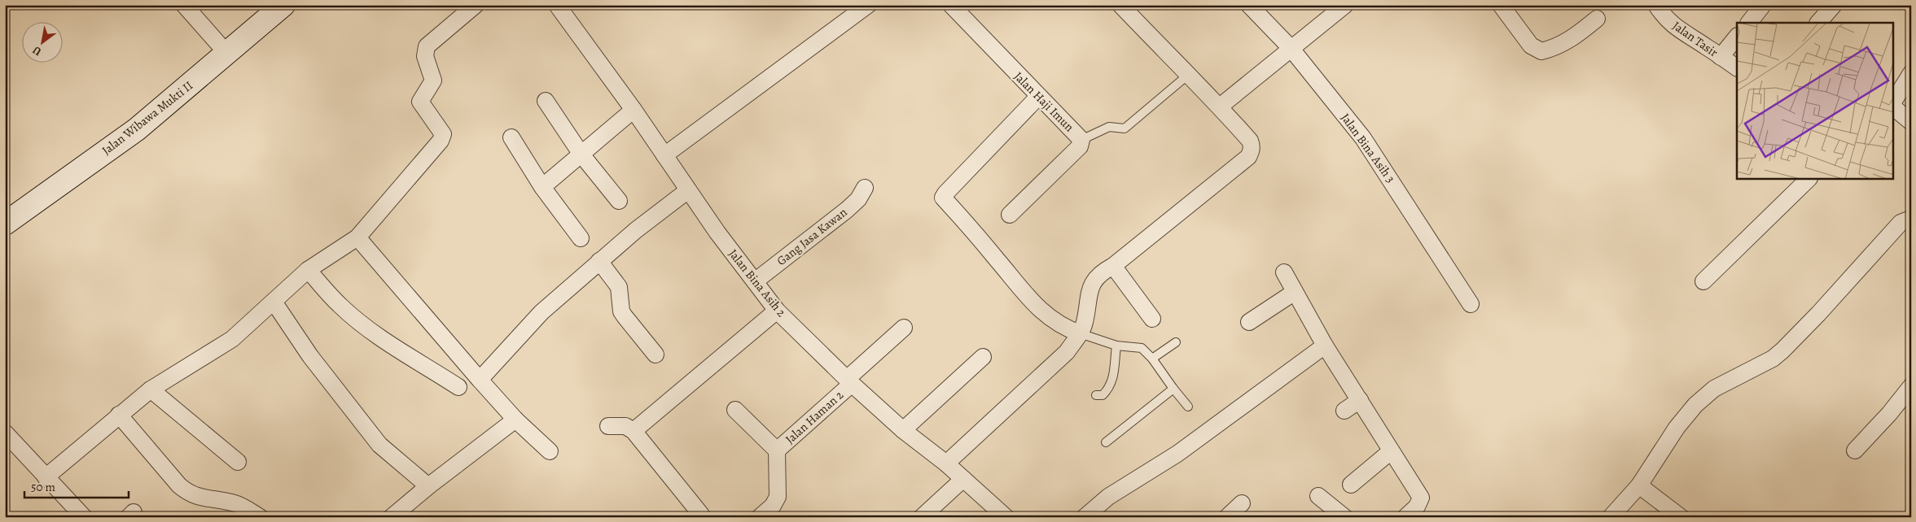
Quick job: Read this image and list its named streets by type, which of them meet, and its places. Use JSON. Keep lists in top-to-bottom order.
{
  "streets": {
    "main road": ["Jalan Wibawa Mukti II"],
    "street": [
      "Jalan Tasir",
      "Jalan Haji Imun",
      "Jalan Bina Asih 3",
      "Gang Jasa Kawan",
      "Jalan Bina Asih 2",
      "Jalan Haman 2"
    ]
  },
  "crossings": [
    ["Gang Jasa Kawan", "Jalan Bina Asih 2"],
    ["Jalan Bina Asih 2", "Jalan Haman 2"]
  ],
  "scale_bar": "50 m",
  "north": "bottom left"
}
